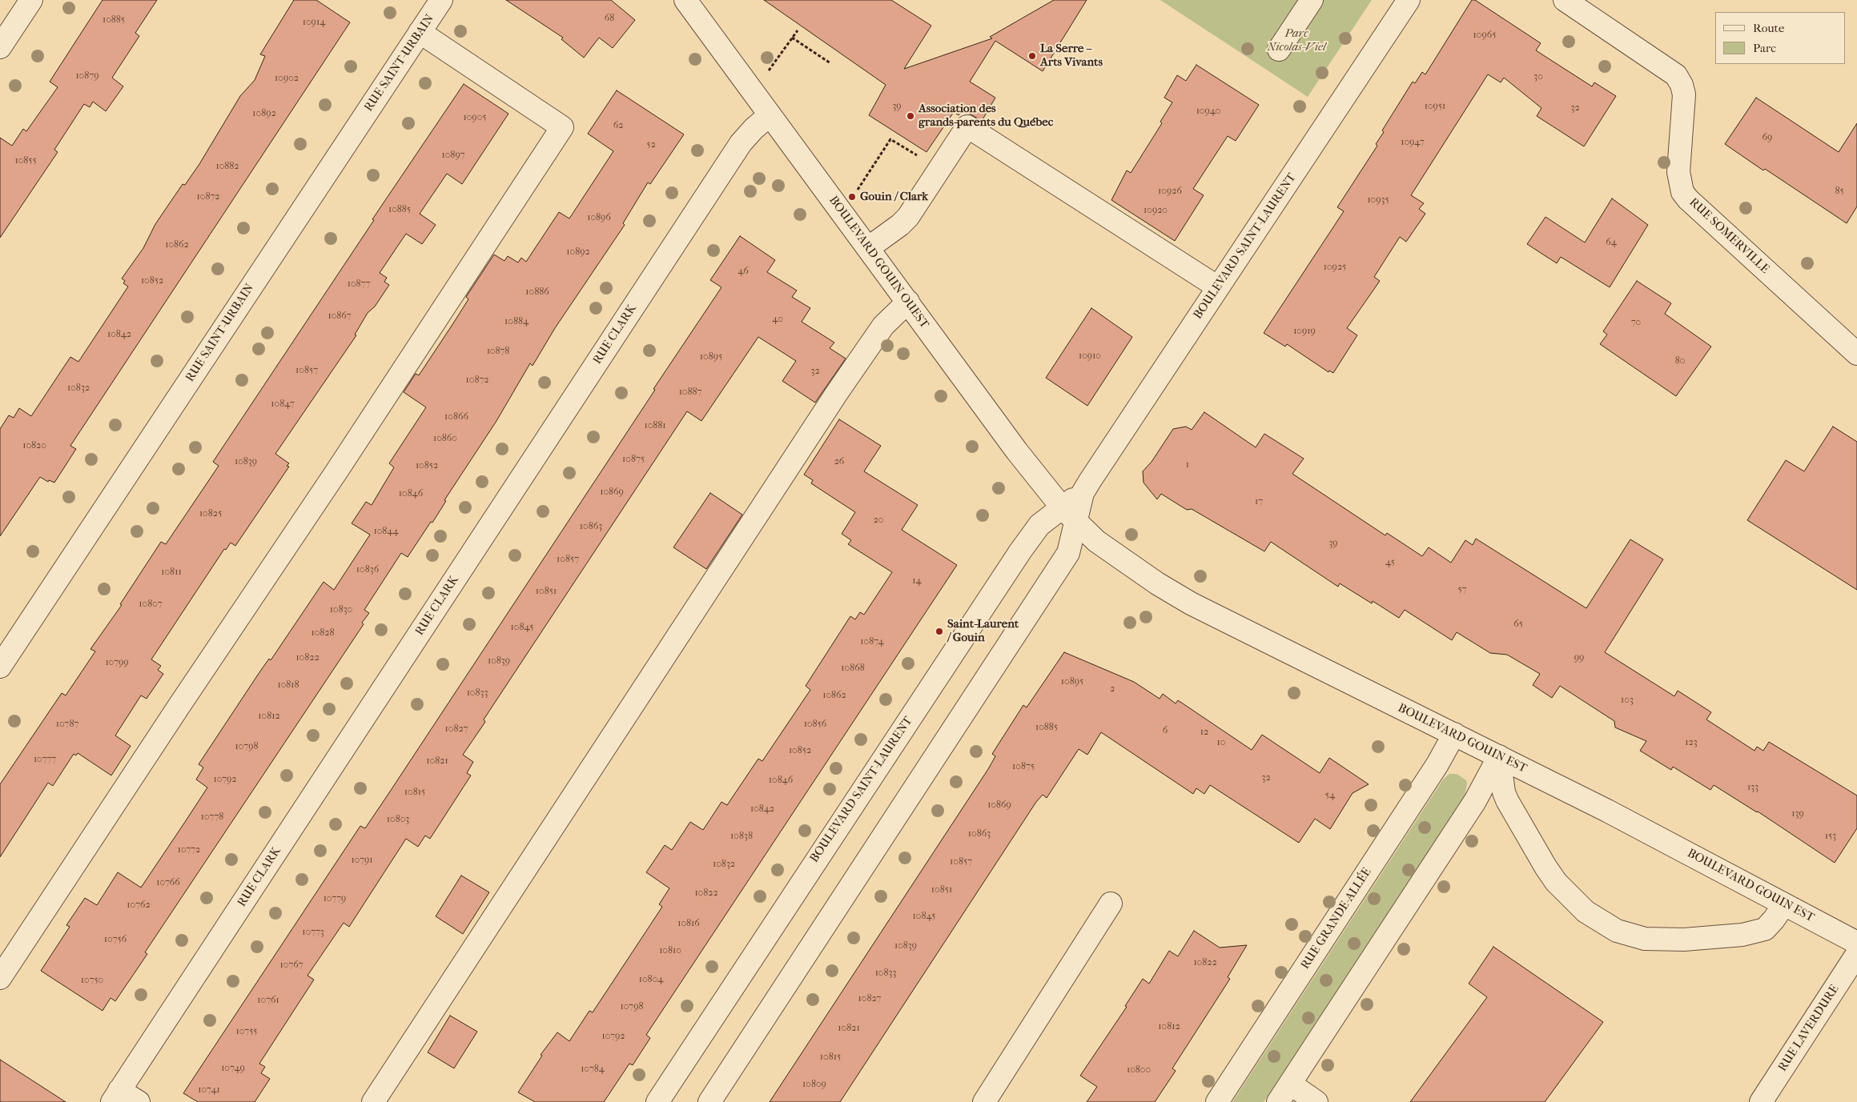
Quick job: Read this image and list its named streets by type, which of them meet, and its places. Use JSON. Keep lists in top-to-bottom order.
{
  "streets": {
    "street": [
      "RUE SAINT-URBAIN",
      "RUE SOMERVILLE",
      "BOULEVARD SAINT-LAURENT",
      "BOULEVARD GOUIN OUEST",
      "RUE CLARK",
      "BOULEVARD GOUIN EST",
      "RUE GRANDE-ALLÉE",
      "RUE LAVERDURE"
    ]
  },
  "crossings": [
    ["BOULEVARD SAINT-LAURENT", "BOULEVARD GOUIN OUEST"],
    ["BOULEVARD SAINT-LAURENT", "BOULEVARD GOUIN EST"],
    ["BOULEVARD GOUIN OUEST", "RUE CLARK"],
    ["BOULEVARD GOUIN OUEST", "BOULEVARD GOUIN EST"],
    ["BOULEVARD GOUIN EST", "RUE GRANDE-ALLÉE"]
  ],
  "parks": ["Parc Nicolas-Viel"],
  "places": [
    "La Serre – Arts Vivants",
    "Association des grands-parents du Québec",
    "Gouin / Clark",
    "Saint-Laurent / Gouin"
  ],
  "house_numbers": [
    "68",
    "10885",
    "10914",
    "10965",
    "10879",
    "30",
    "10902",
    "39",
    "10951",
    "32",
    "10940",
    "10892",
    "10905",
    "62",
    "69",
    "10947",
    "52",
    "10897",
    "10855",
    "10882",
    "10926",
    "85",
    "10872",
    "10935",
    "10885",
    "10920",
    "10896",
    "64",
    "10862",
    "10892",
    "10925",
    "46",
    "10852",
    "10877",
    "10886",
    "10867",
    "40",
    "10884",
    "70",
    "10919",
    "10842",
    "10878",
    "10910",
    "10895",
    "80",
    "10857",
    "32",
    "10872",
    "10832",
    "10887",
    "10847",
    "10866",
    "10881",
    "10860",
    "10820",
    "10875",
    "10839",
    "26",
    "1",
    "10852",
    "10869",
    "10846",
    "17",
    "10825",
    "20",
    "10863",
    "10844",
    "39",
    "10857",
    "45",
    "10836",
    "10811",
    "14",
    "57",
    "10851",
    "10807",
    "10830",
    "65",
    "10845",
    "10828",
    "10874",
    "10822",
    "99",
    "10839",
    "10799",
    "10868",
    "10895",
    "10818",
    "2",
    "10833",
    "10862",
    "103",
    "10812",
    "10787",
    "10856",
    "10885",
    "10827",
    "6",
    "12",
    "10",
    "123",
    "10798",
    "10852",
    "10777",
    "10821",
    "10875",
    "32",
    "10792",
    "10846",
    "133",
    "10815",
    "54",
    "10869",
    "10842",
    "139",
    "10778",
    "10803",
    "10863",
    "10838",
    "153",
    "10772",
    "10791",
    "10857",
    "10832",
    "10766",
    "10851",
    "10822",
    "10779",
    "10762",
    "10845",
    "10816",
    "10773",
    "10756",
    "10839",
    "10810",
    "10822",
    "10767",
    "10833",
    "10804",
    "10750",
    "10827",
    "10761",
    "10798",
    "10812",
    "10821",
    "10755",
    "10792",
    "10815",
    "10749",
    "10784",
    "10800",
    "10809",
    "10741"
  ],
  "legend": ["Route", "Parc"]
}
